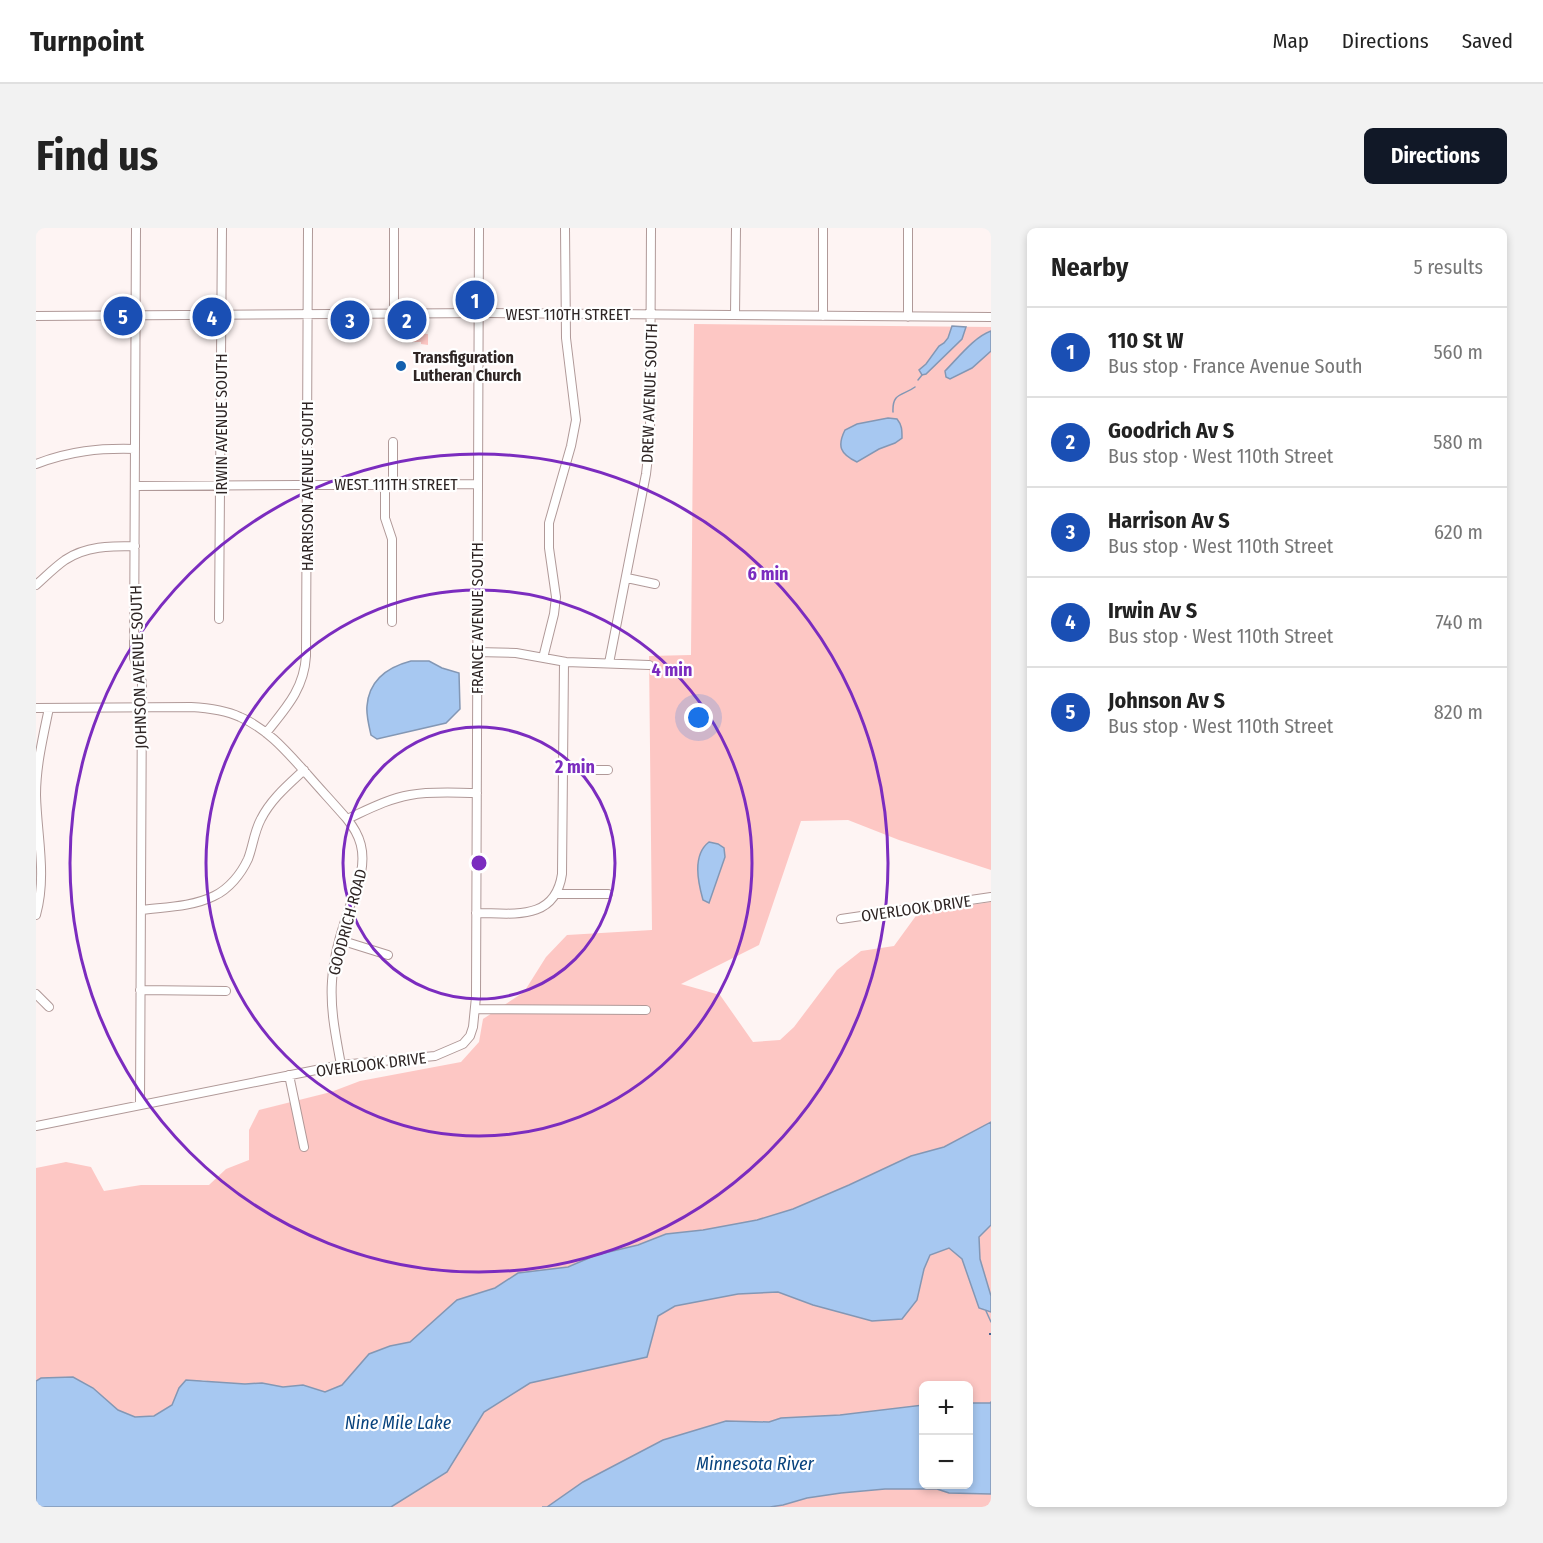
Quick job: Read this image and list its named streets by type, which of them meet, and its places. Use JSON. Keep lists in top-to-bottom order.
{
  "streets": {
    "street": [
      "WEST 110TH STREET",
      "DREW AVENUE SOUTH",
      "IRWIN AVENUE SOUTH",
      "WEST 111TH STREET",
      "HARRISON AVENUE SOUTH",
      "FRANCE AVENUE SOUTH",
      "JOHNSON AVENUE SOUTH",
      "OVERLOOK DRIVE",
      "GOODRICH ROAD"
    ]
  },
  "crossings": [
    ["WEST 110TH STREET", "DREW AVENUE SOUTH"],
    ["WEST 110TH STREET", "IRWIN AVENUE SOUTH"],
    ["WEST 110TH STREET", "HARRISON AVENUE SOUTH"],
    ["WEST 110TH STREET", "FRANCE AVENUE SOUTH"],
    ["WEST 110TH STREET", "JOHNSON AVENUE SOUTH"],
    ["IRWIN AVENUE SOUTH", "WEST 111TH STREET"],
    ["WEST 111TH STREET", "HARRISON AVENUE SOUTH"],
    ["WEST 111TH STREET", "FRANCE AVENUE SOUTH"],
    ["WEST 111TH STREET", "JOHNSON AVENUE SOUTH"],
    ["HARRISON AVENUE SOUTH", "GOODRICH ROAD"],
    ["FRANCE AVENUE SOUTH", "OVERLOOK DRIVE"],
    ["JOHNSON AVENUE SOUTH", "OVERLOOK DRIVE"],
    ["JOHNSON AVENUE SOUTH", "GOODRICH ROAD"],
    ["OVERLOOK DRIVE", "GOODRICH ROAD"]
  ],
  "water": ["Nine Mile Lake", "Minnesota River"],
  "places": ["Transfiguration Lutheran Church"],
  "page": {
    "header": "Turnpoint",
    "nav": ["Map", "Directions", "Saved"],
    "buttons": "Directions",
    "title": "Find us",
    "heading": ["Nearby", "5 results"],
    "pins": [
      "1",
      "5",
      "4",
      "2",
      "3"
    ],
    "list": [
      {
        "mark": "1",
        "name": "110 St W",
        "note": "Bus stop · France Avenue South",
        "value": "560 m"
      },
      {
        "mark": "2",
        "name": "Goodrich Av S",
        "note": "Bus stop · West 110th Street",
        "value": "580 m"
      },
      {
        "mark": "3",
        "name": "Harrison Av S",
        "note": "Bus stop · West 110th Street",
        "value": "620 m"
      },
      {
        "mark": "4",
        "name": "Irwin Av S",
        "note": "Bus stop · West 110th Street",
        "value": "740 m"
      },
      {
        "mark": "5",
        "name": "Johnson Av S",
        "note": "Bus stop · West 110th Street",
        "value": "820 m"
      }
    ],
    "map_buttons": ["+", "−"]
  },
  "rings": ["6 min", "4 min", "2 min"]
}
